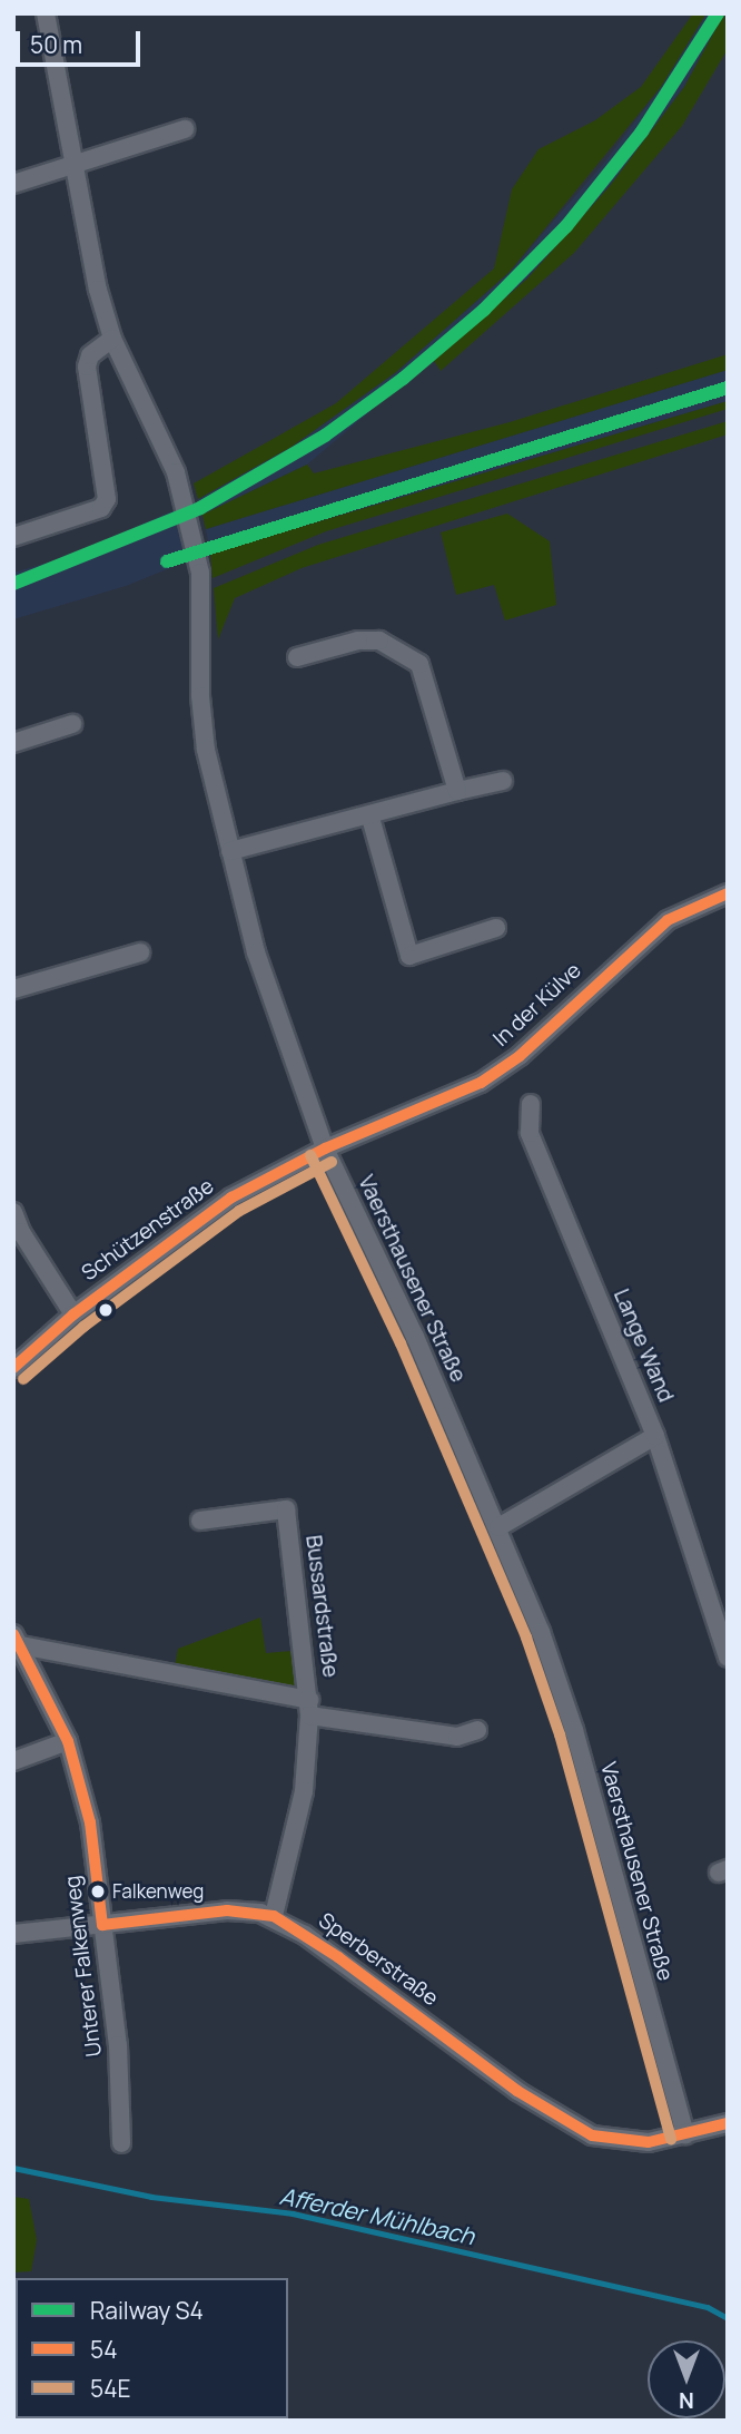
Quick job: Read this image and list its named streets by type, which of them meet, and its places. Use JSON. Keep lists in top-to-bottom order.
{
  "streets": {
    "street": [
      "In der Külve",
      "Schützenstraße",
      "Vaersthausener Straße",
      "Lange Wand",
      "Bussardstraße",
      "Sperberstraße",
      "Unterer Falkenweg"
    ]
  },
  "crossings": [
    ["In der Külve", "Schützenstraße"],
    ["In der Külve", "Vaersthausener Straße"],
    ["Schützenstraße", "Vaersthausener Straße"],
    ["Vaersthausener Straße", "Lange Wand"],
    ["Vaersthausener Straße", "Sperberstraße"],
    ["Bussardstraße", "Sperberstraße"],
    ["Bussardstraße", "Unterer Falkenweg"],
    ["Sperberstraße", "Unterer Falkenweg"]
  ],
  "water": ["Afferder Mühlbach"],
  "places": ["Falkenweg"],
  "lines": ["rail line S4", "transit line 54", "transit line 54E"],
  "legend": ["Railway S4", "54", "54E"],
  "scale_bar": "50 m",
  "north": "bottom"
}
